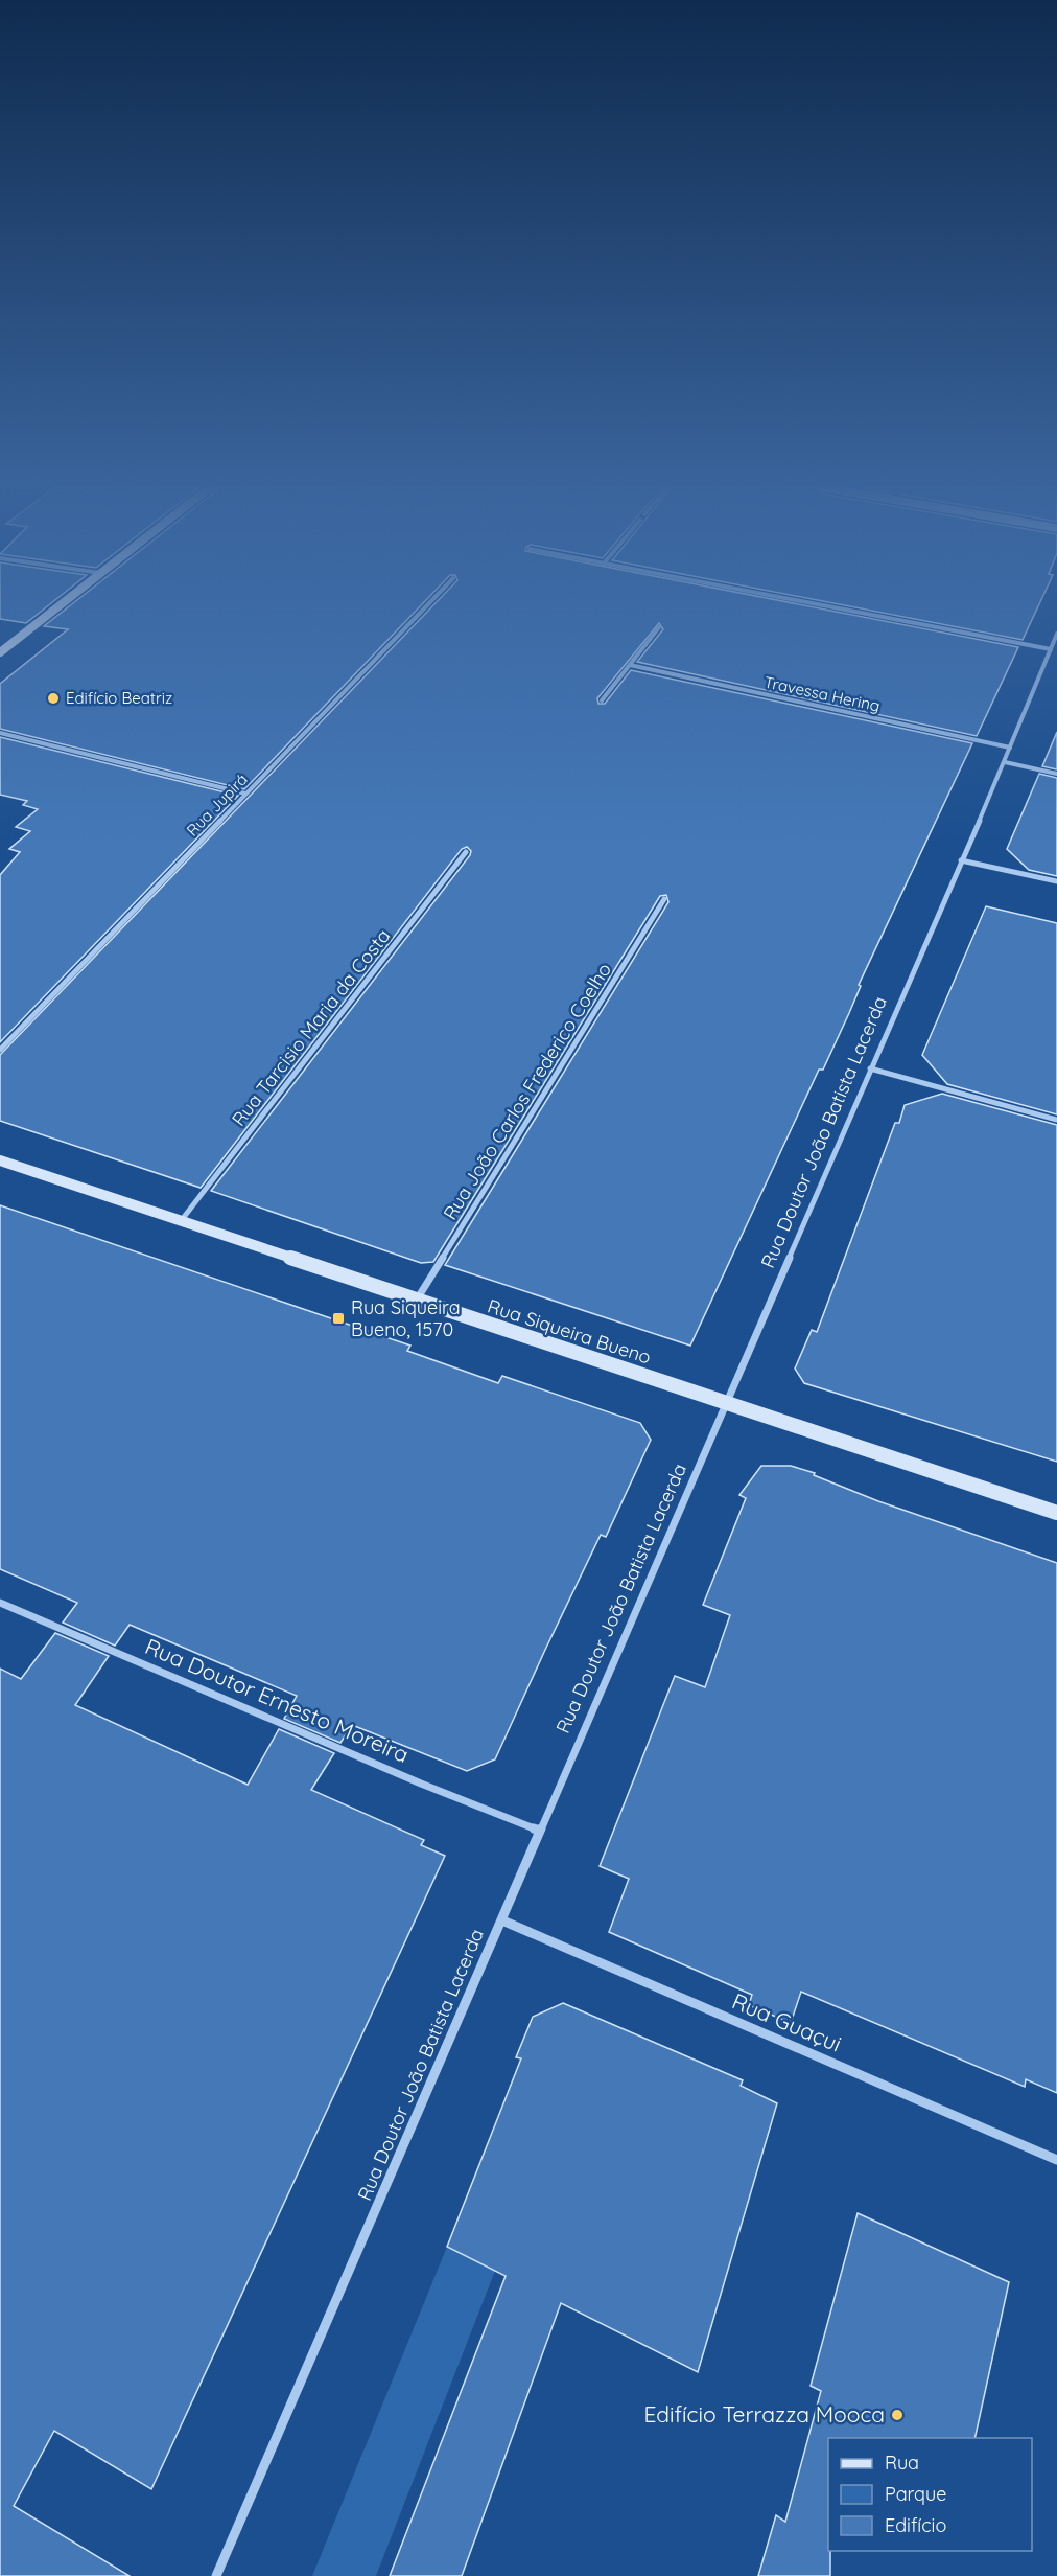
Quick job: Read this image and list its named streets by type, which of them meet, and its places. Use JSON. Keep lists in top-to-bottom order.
{
  "streets": {
    "main road": ["Rua Siqueira Bueno"],
    "street": [
      "Travessa Hering",
      "Rua Jupirá",
      "Rua Tarcisio Maria da Costa",
      "Rua João Carlos Frederico Coelho",
      "Rua Doutor João Batista Lacerda",
      "Rua Doutor Ernesto Moreira",
      "Rua Guaçui"
    ]
  },
  "crossings": [
    ["Travessa Hering", "Rua Doutor João Batista Lacerda"],
    ["Rua Tarcisio Maria da Costa", "Rua Siqueira Bueno"],
    ["Rua João Carlos Frederico Coelho", "Rua Siqueira Bueno"],
    ["Rua Doutor João Batista Lacerda", "Rua Siqueira Bueno"],
    ["Rua Doutor João Batista Lacerda", "Rua Doutor Ernesto Moreira"],
    ["Rua Doutor João Batista Lacerda", "Rua Guaçui"]
  ],
  "places": {
    "other": ["Edifício Beatriz", "Edifício Terrazza Mooca"],
    "transit": ["Rua Siqueira Bueno, 1570"]
  },
  "legend": ["Rua", "Parque", "Edifício"]
}
